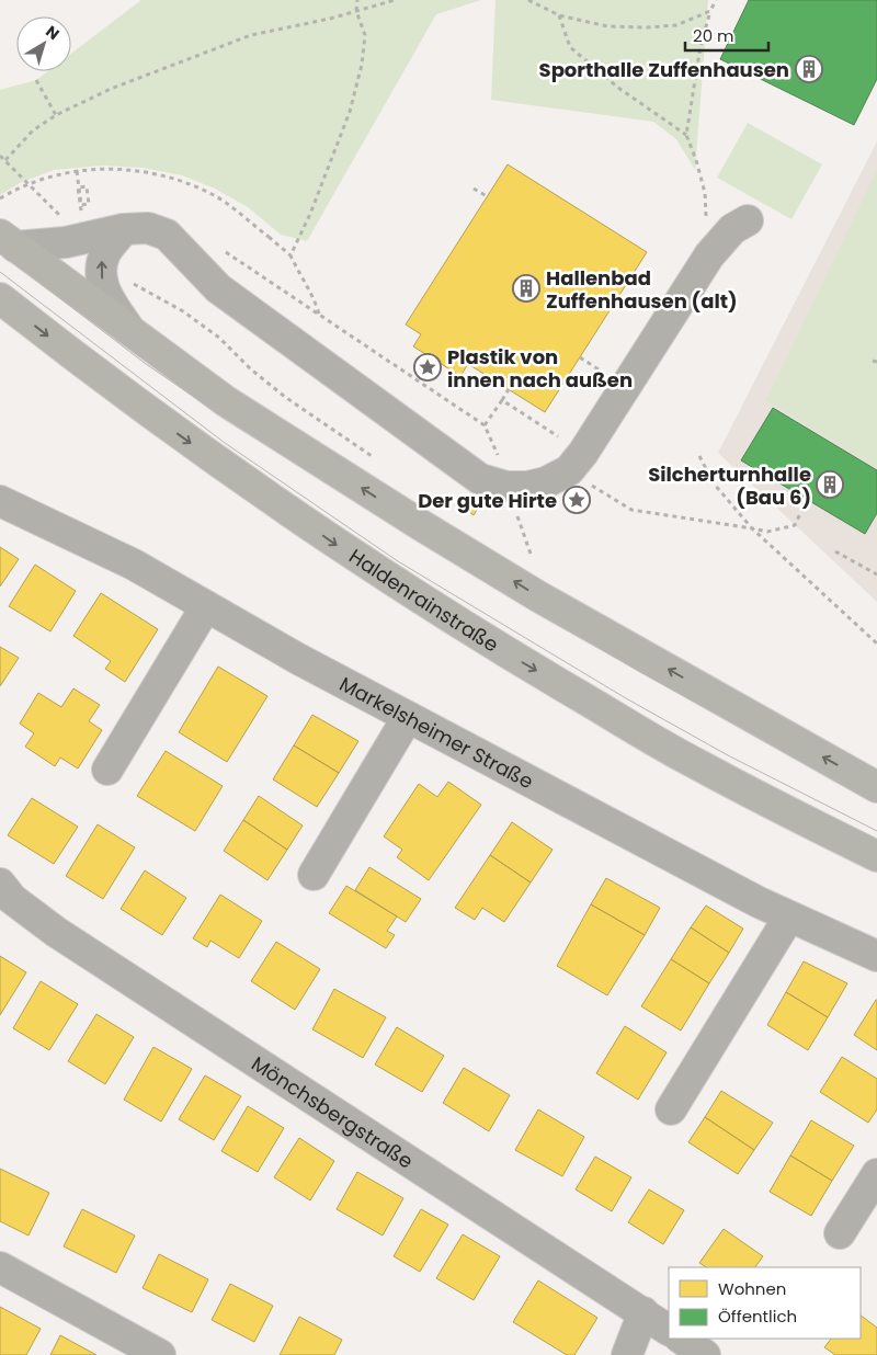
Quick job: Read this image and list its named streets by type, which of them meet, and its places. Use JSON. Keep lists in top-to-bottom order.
{
  "streets": {
    "main road": ["Haldenrainstraße"],
    "street": ["Markelsheimer Straße", "Mönchsbergstraße"]
  },
  "places": {
    "building": ["Sporthalle Zuffenhausen", "Hallenbad Zuffenhausen (alt)", "Silcherturnhalle (Bau 6)"],
    "place": ["Plastik von innen nach außen", "Der gute Hirte"]
  },
  "legend": ["Wohnen", "Öffentlich"],
  "scale_bar": "20 m",
  "north": "top right"
}
